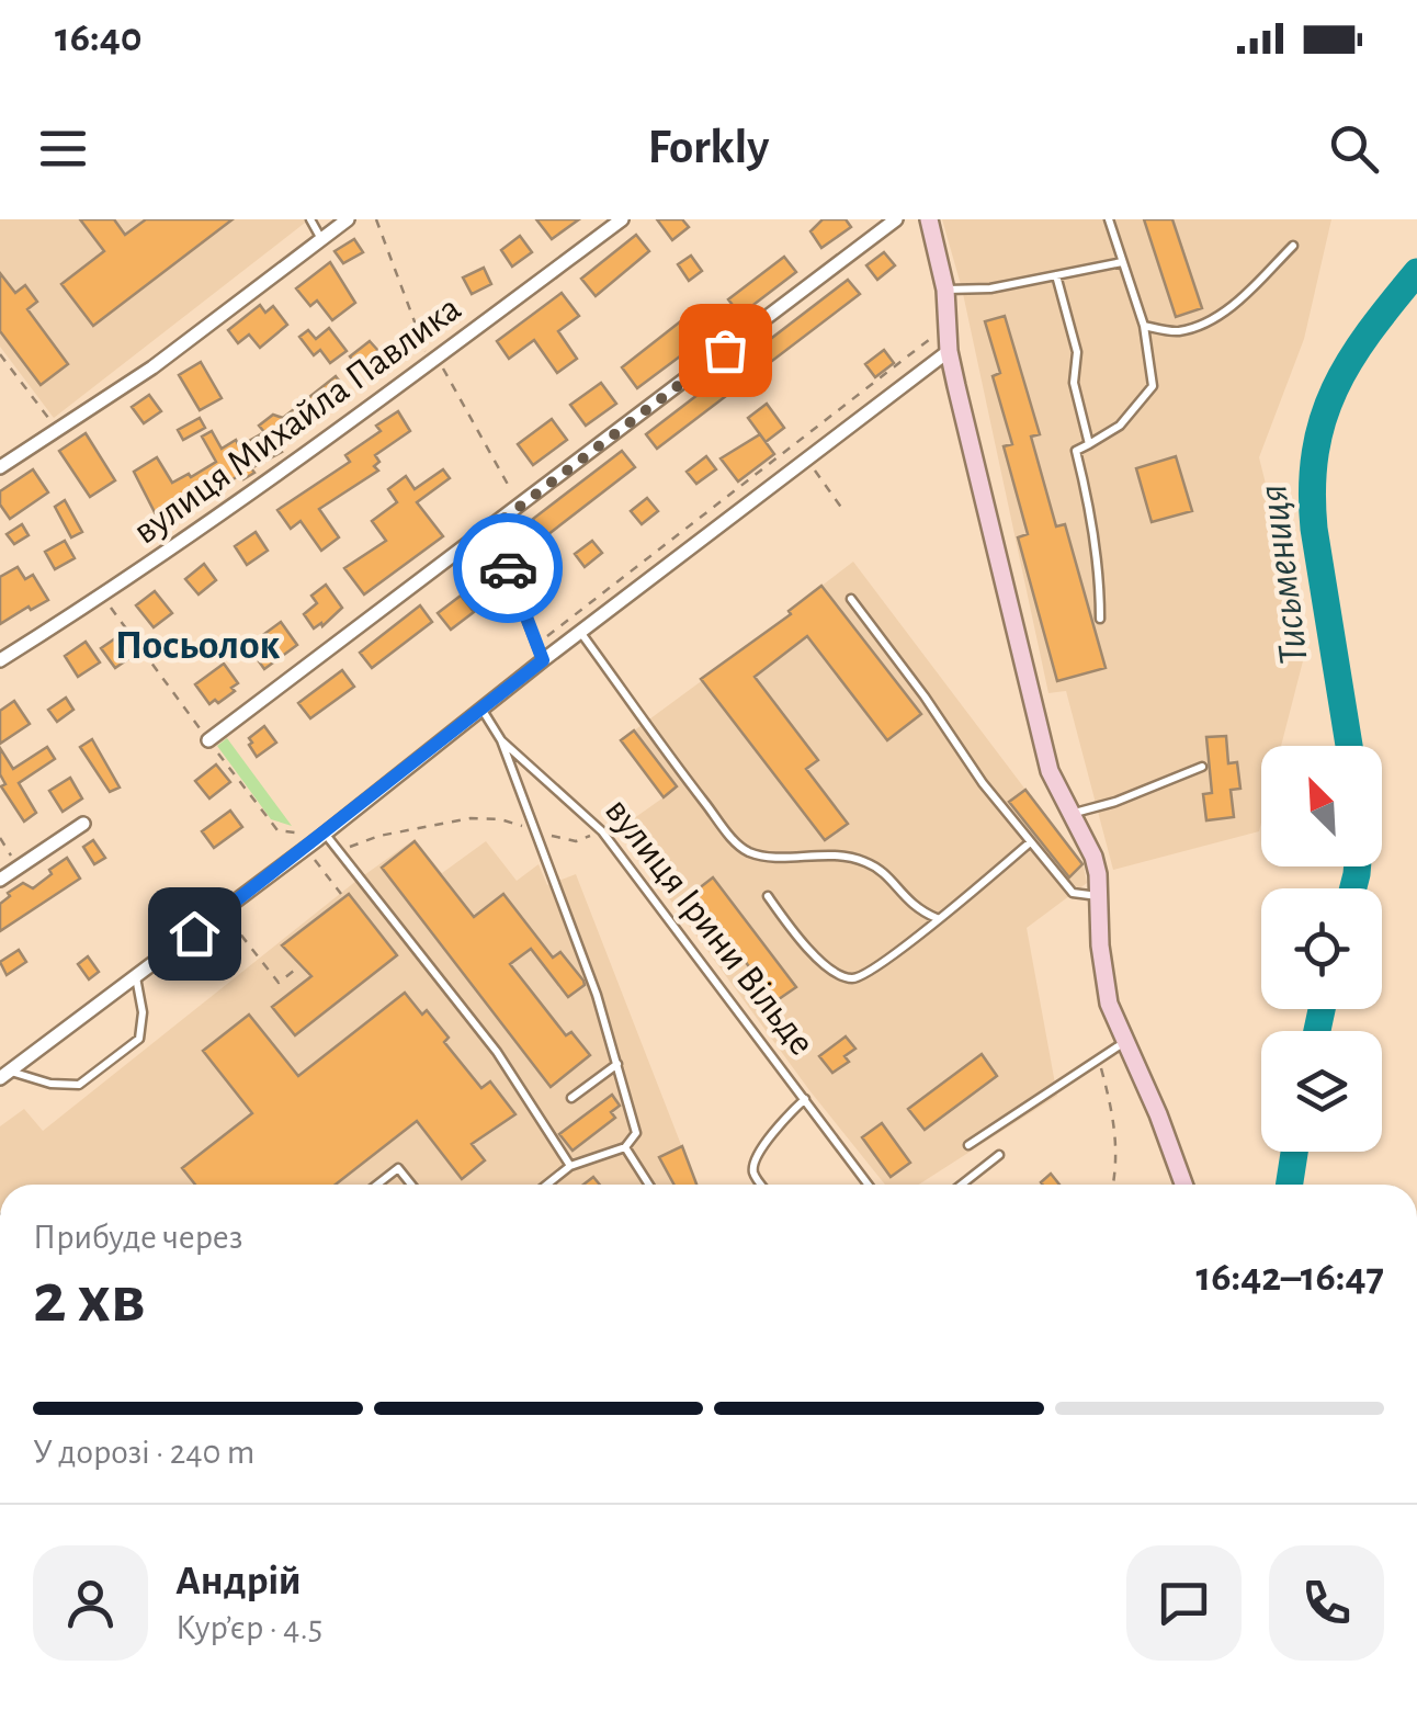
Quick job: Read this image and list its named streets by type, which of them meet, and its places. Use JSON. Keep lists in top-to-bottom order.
{
  "streets": {
    "street": ["вулиця Михайла Павлика"],
    "lane": ["вулиця Ірини Вільде"]
  },
  "districts": ["Посьолок"],
  "water": ["Тисьмениця"],
  "north": "top left",
  "page": {
    "status": "16:40",
    "header": "Forkly",
    "heading": ["2 хв", "Прибуде через", "16:42–16:47"],
    "panel": ["Андрій", "Кур’єр · 4.5"],
    "bar": "У дорозі · 240 m"
  }
}
